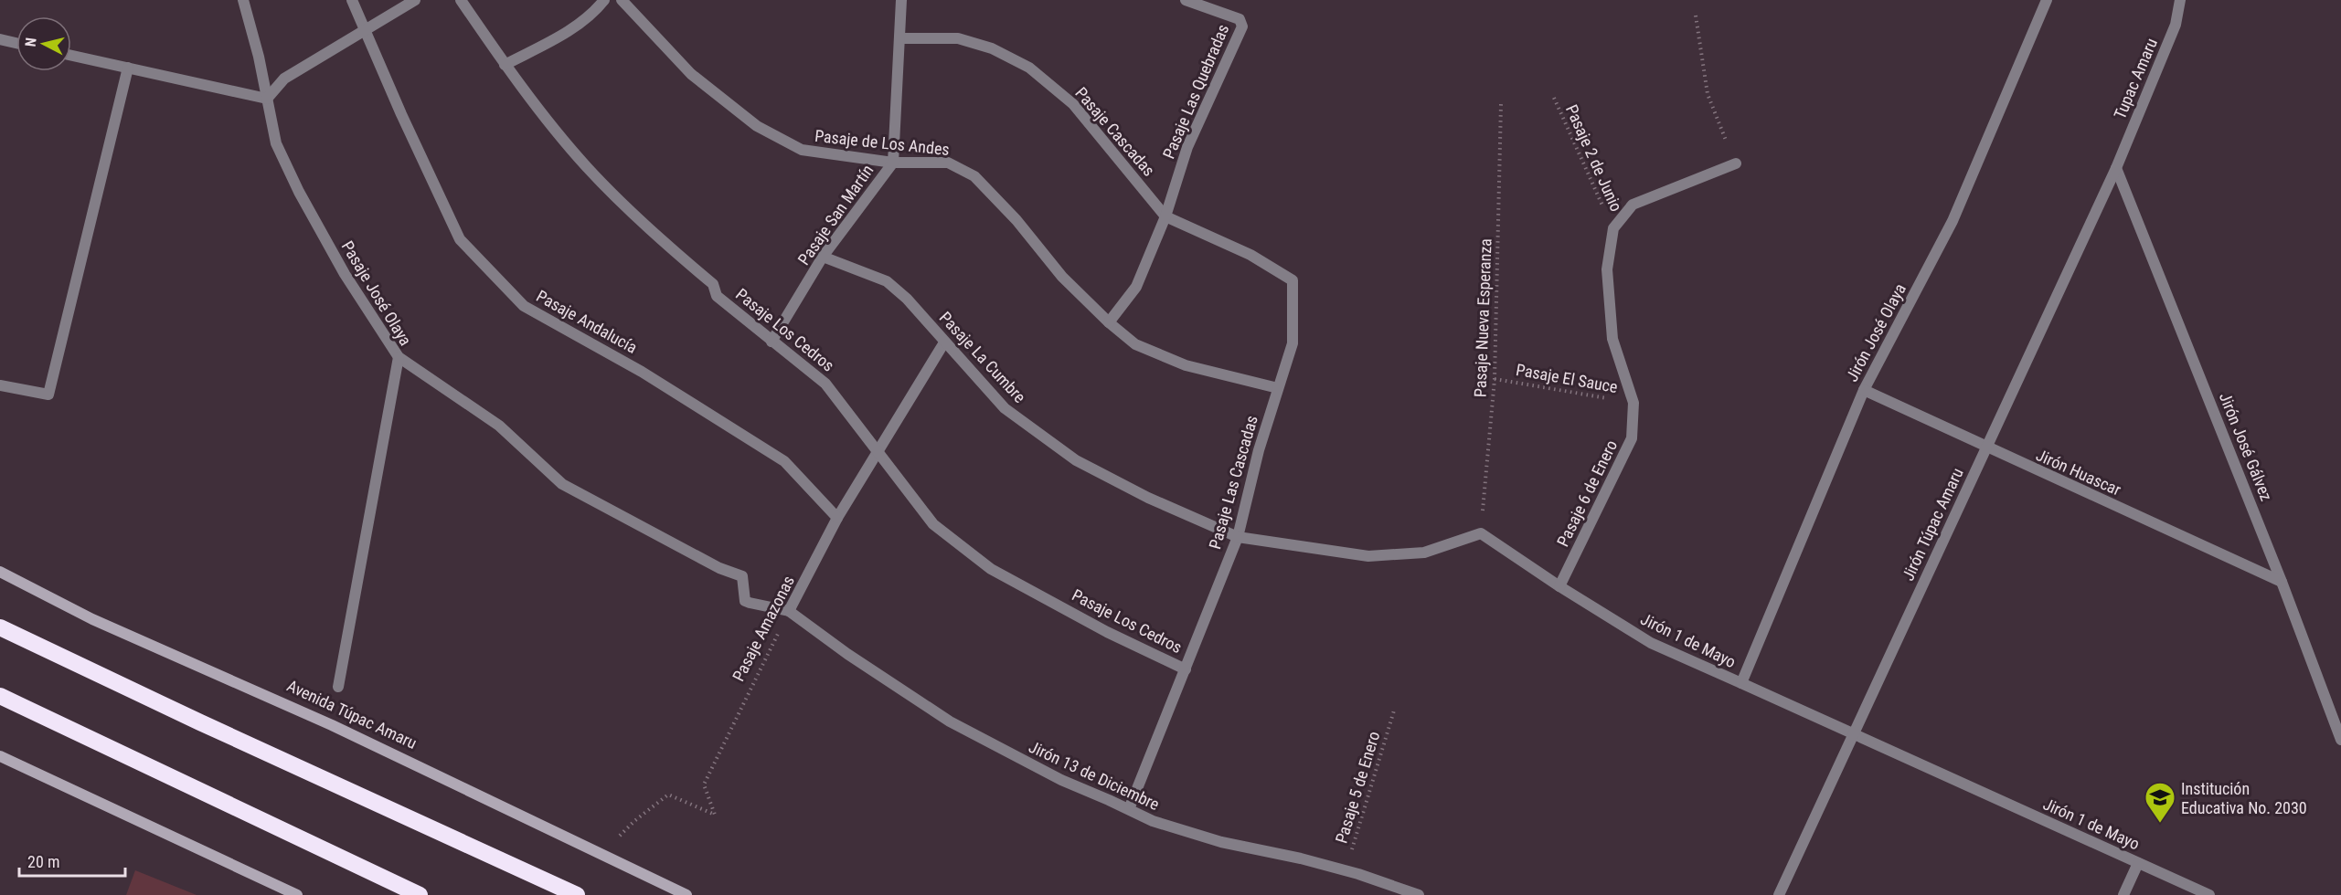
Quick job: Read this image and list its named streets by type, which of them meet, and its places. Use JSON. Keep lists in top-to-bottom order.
{
  "streets": {
    "main road": ["Avenida Túpac Amaru"],
    "street": [
      "Tupac Amaru",
      "Pasaje Las Quebradas",
      "Pasaje Cascadas",
      "Pasaje de Los Andes",
      "Pasaje San Martín",
      "Pasaje José Olaya",
      "Pasaje Andalucía",
      "Pasaje Los Cedros",
      "Jirón José Olaya",
      "Pasaje La Cumbre",
      "Jirón José Gálvez",
      "Jirón Huascar",
      "Pasaje Las Cascadas",
      "Pasaje 6 de Enero",
      "Jirón Túpac Amaru",
      "Pasaje Amazonas",
      "Jirón 1 de Mayo",
      "Jirón 13 de Diciembre"
    ],
    "path": [
      "Pasaje 2 de Junio",
      "Pasaje Nueva Esperanza",
      "Pasaje El Sauce",
      "Pasaje 5 de Enero"
    ]
  },
  "crossings": [
    ["Tupac Amaru", "Jirón José Gálvez"],
    ["Tupac Amaru", "Jirón Túpac Amaru"],
    ["Pasaje Las Quebradas", "Pasaje Cascadas"],
    ["Pasaje Las Quebradas", "Pasaje de Los Andes"],
    ["Pasaje Cascadas", "Pasaje San Martín"],
    ["Pasaje Cascadas", "Pasaje Las Cascadas"],
    ["Pasaje de Los Andes", "Pasaje San Martín"],
    ["Pasaje de Los Andes", "Pasaje Las Cascadas"],
    ["Pasaje 2 de Junio", "Pasaje 6 de Enero"],
    ["Pasaje San Martín", "Pasaje Los Cedros"],
    ["Pasaje San Martín", "Pasaje La Cumbre"],
    ["Pasaje Nueva Esperanza", "Pasaje El Sauce"],
    ["Pasaje Nueva Esperanza", "Jirón 1 de Mayo"],
    ["Pasaje Andalucía", "Pasaje Amazonas"],
    ["Pasaje Los Cedros", "Pasaje Las Cascadas"],
    ["Pasaje Los Cedros", "Pasaje Amazonas"],
    ["Jirón José Olaya", "Jirón Huascar"],
    ["Jirón José Olaya", "Jirón 1 de Mayo"],
    ["Pasaje La Cumbre", "Pasaje Las Cascadas"],
    ["Pasaje La Cumbre", "Pasaje Amazonas"],
    ["Pasaje El Sauce", "Pasaje 6 de Enero"],
    ["Jirón José Gálvez", "Jirón Huascar"],
    ["Jirón José Gálvez", "Jirón Túpac Amaru"],
    ["Jirón Huascar", "Jirón Túpac Amaru"],
    ["Pasaje Las Cascadas", "Jirón 13 de Diciembre"],
    ["Pasaje 6 de Enero", "Jirón 1 de Mayo"],
    ["Jirón Túpac Amaru", "Jirón 1 de Mayo"],
    ["Pasaje Amazonas", "Avenida Túpac Amaru"],
    ["Pasaje Amazonas", "Jirón 13 de Diciembre"],
    ["Jirón 13 de Diciembre", "Pasaje 5 de Enero"]
  ],
  "places": {
    "school or university": ["Institución Educativa No. 2030"]
  },
  "scale_bar": "20 m",
  "north": "left"
}
